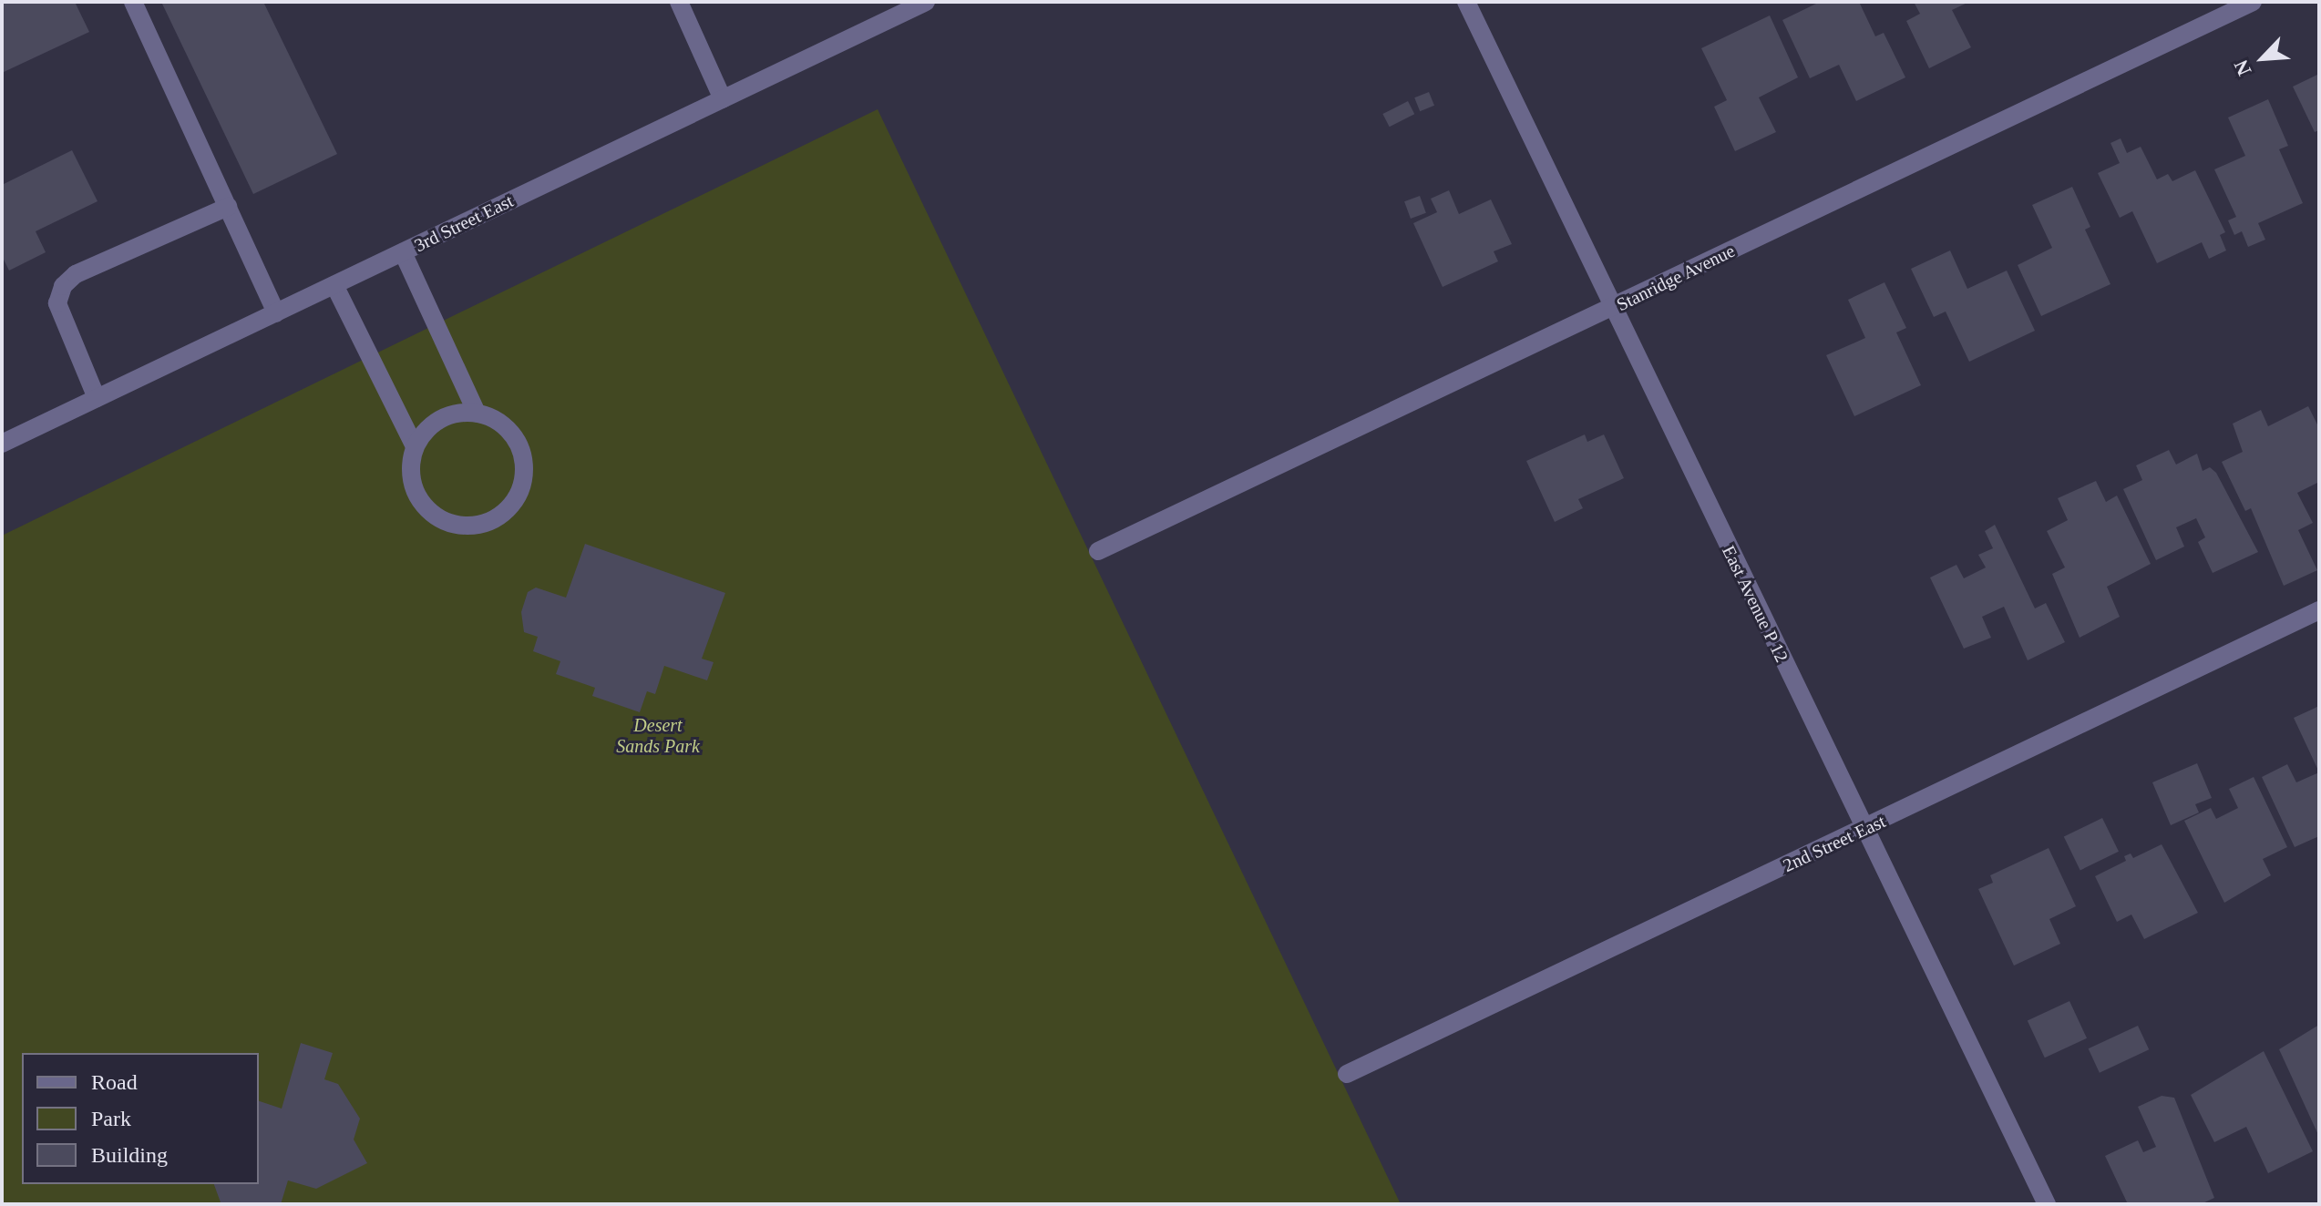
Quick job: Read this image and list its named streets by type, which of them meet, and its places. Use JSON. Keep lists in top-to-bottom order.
{
  "streets": {
    "street": [
      "3rd Street East",
      "Stanridge Avenue",
      "East Avenue P 12",
      "2nd Street East"
    ]
  },
  "crossings": [
    ["Stanridge Avenue", "East Avenue P 12"],
    ["East Avenue P 12", "2nd Street East"]
  ],
  "parks": ["Desert Sands Park"],
  "legend": ["Road", "Park", "Building"],
  "north": "bottom left"
}
